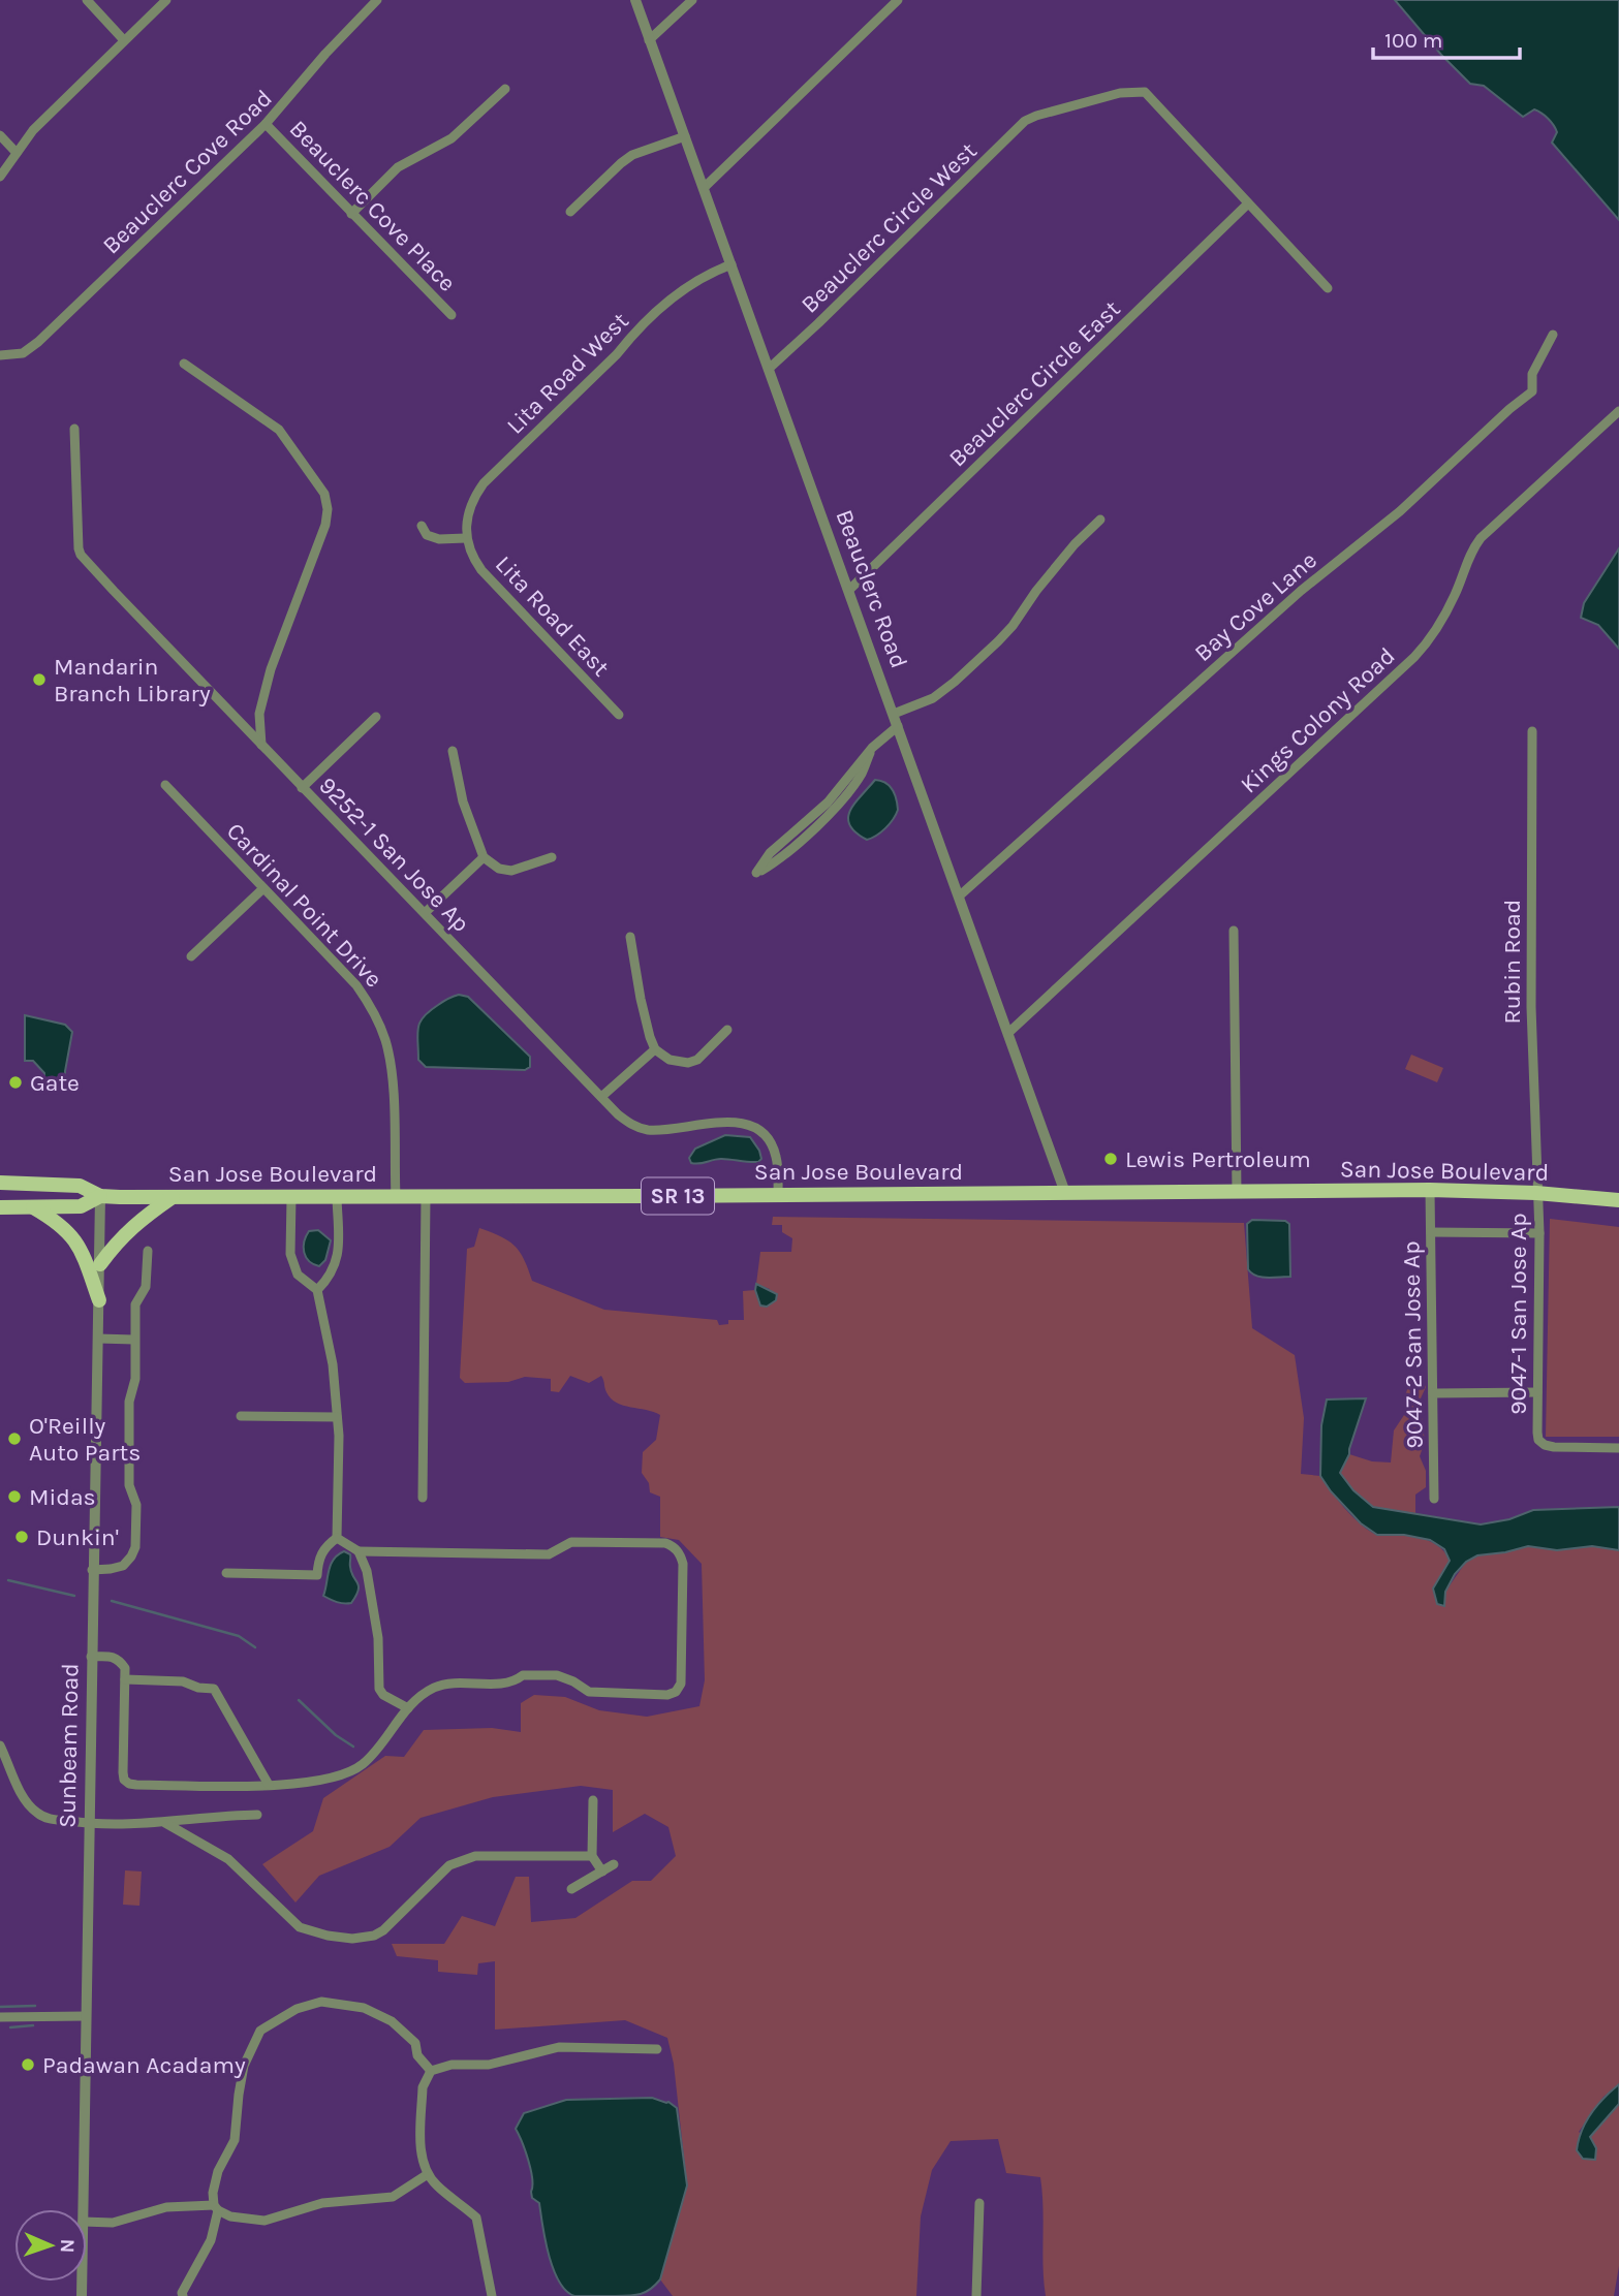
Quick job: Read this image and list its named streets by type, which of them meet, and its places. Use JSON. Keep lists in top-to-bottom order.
{
  "streets": {
    "main road": ["San Jose Boulevard", "SR 13"],
    "street": [
      "Beauclerc Cove Road",
      "Beauclerc Cove Place",
      "Beauclerc Circle West",
      "Lita Road West",
      "Beauclerc Circle East",
      "Beauclerc Road",
      "Bay Cove Lane",
      "Lita Road East",
      "Kings Colony Road",
      "9252-1 San Jose Ap",
      "Cardinal Point Drive",
      "Rubin Road",
      "9047-1 San Jose Ap",
      "9047-2 San Jose Ap",
      "Sunbeam Road"
    ]
  },
  "crossings": [
    ["Beauclerc Cove Road", "Beauclerc Cove Place"],
    ["Beauclerc Circle West", "Beauclerc Circle East"],
    ["Beauclerc Circle West", "Beauclerc Road"],
    ["Lita Road West", "Beauclerc Road"],
    ["Lita Road West", "Lita Road East"],
    ["Beauclerc Circle East", "Beauclerc Road"],
    ["Beauclerc Road", "Bay Cove Lane"],
    ["Beauclerc Road", "Kings Colony Road"],
    ["Beauclerc Road", "San Jose Boulevard"],
    ["9252-1 San Jose Ap", "San Jose Boulevard"],
    ["Cardinal Point Drive", "San Jose Boulevard"],
    ["Rubin Road", "San Jose Boulevard"],
    ["Rubin Road", "9047-1 San Jose Ap"],
    ["San Jose Boulevard", "9047-1 San Jose Ap"],
    ["San Jose Boulevard", "9047-2 San Jose Ap"],
    ["San Jose Boulevard", "Sunbeam Road"]
  ],
  "places": [
    "Mandarin Branch Library",
    "Gate",
    "Lewis Pertroleum",
    "O'Reilly Auto Parts",
    "Midas",
    "Dunkin'",
    "Padawan Acadamy"
  ],
  "scale_bar": "100 m",
  "north": "right"
}
